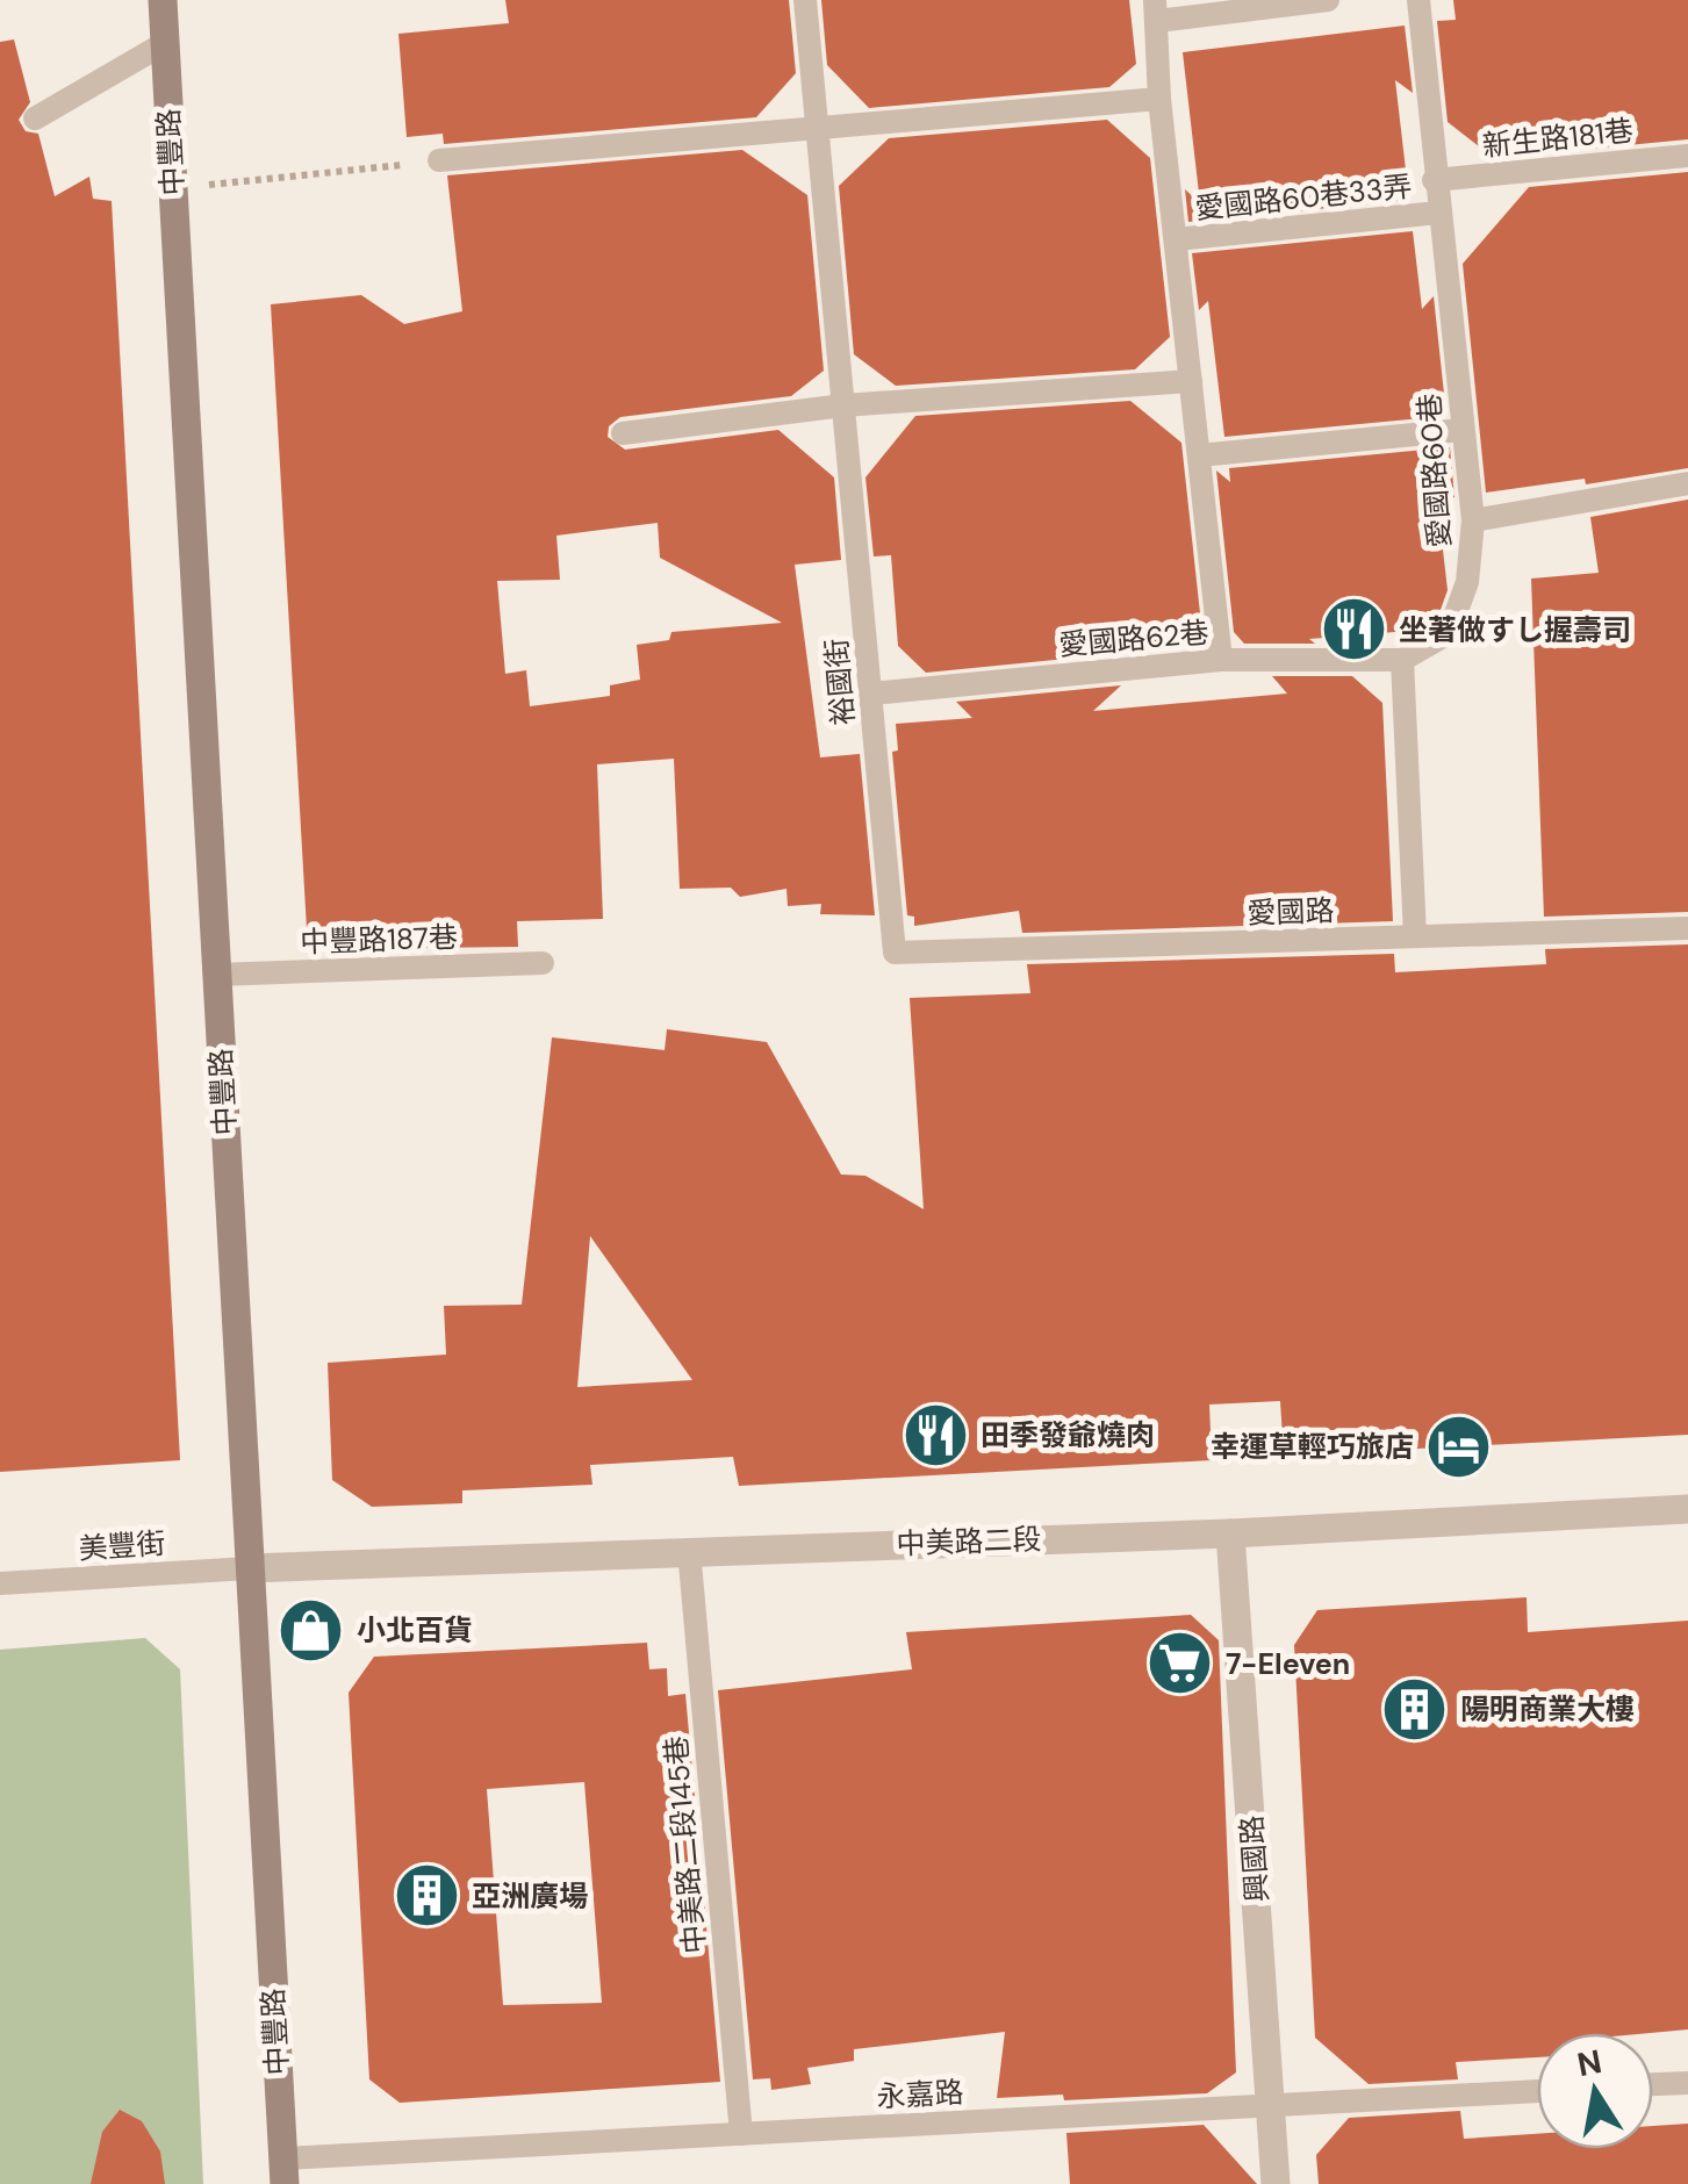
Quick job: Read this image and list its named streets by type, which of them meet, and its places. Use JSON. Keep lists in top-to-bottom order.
{
  "streets": {
    "main road": ["中豐路"],
    "street": ["中美路二段", "興國路"],
    "lane": [
      "新生路181巷",
      "愛國路60巷33弄",
      "愛國路60巷",
      "愛國路62巷",
      "裕國街",
      "愛國路",
      "中豐路187巷",
      "美豐街",
      "中美路二段145巷",
      "永嘉路"
    ]
  },
  "crossings": [
    ["新生路181巷", "愛國路60巷"],
    ["中豐路", "中豐路187巷"],
    ["中豐路", "中美路二段"],
    ["中豐路", "美豐街"],
    ["中豐路", "永嘉路"],
    ["愛國路60巷33弄", "愛國路60巷"],
    ["愛國路60巷", "愛國路62巷"],
    ["愛國路62巷", "裕國街"],
    ["裕國街", "愛國路"],
    ["中美路二段", "美豐街"],
    ["中美路二段", "中美路二段145巷"],
    ["中美路二段", "興國路"],
    ["中美路二段145巷", "永嘉路"],
    ["興國路", "永嘉路"]
  ],
  "places": {
    "restaurant": ["坐著做すし握壽司", "田季發爺燒肉"],
    "hotel": ["幸運草輕巧旅店"],
    "shop": ["小北百貨"],
    "supermarket": ["7-Eleven"],
    "building": ["陽明商業大樓", "亞洲廣場"]
  },
  "north": "top"
}
